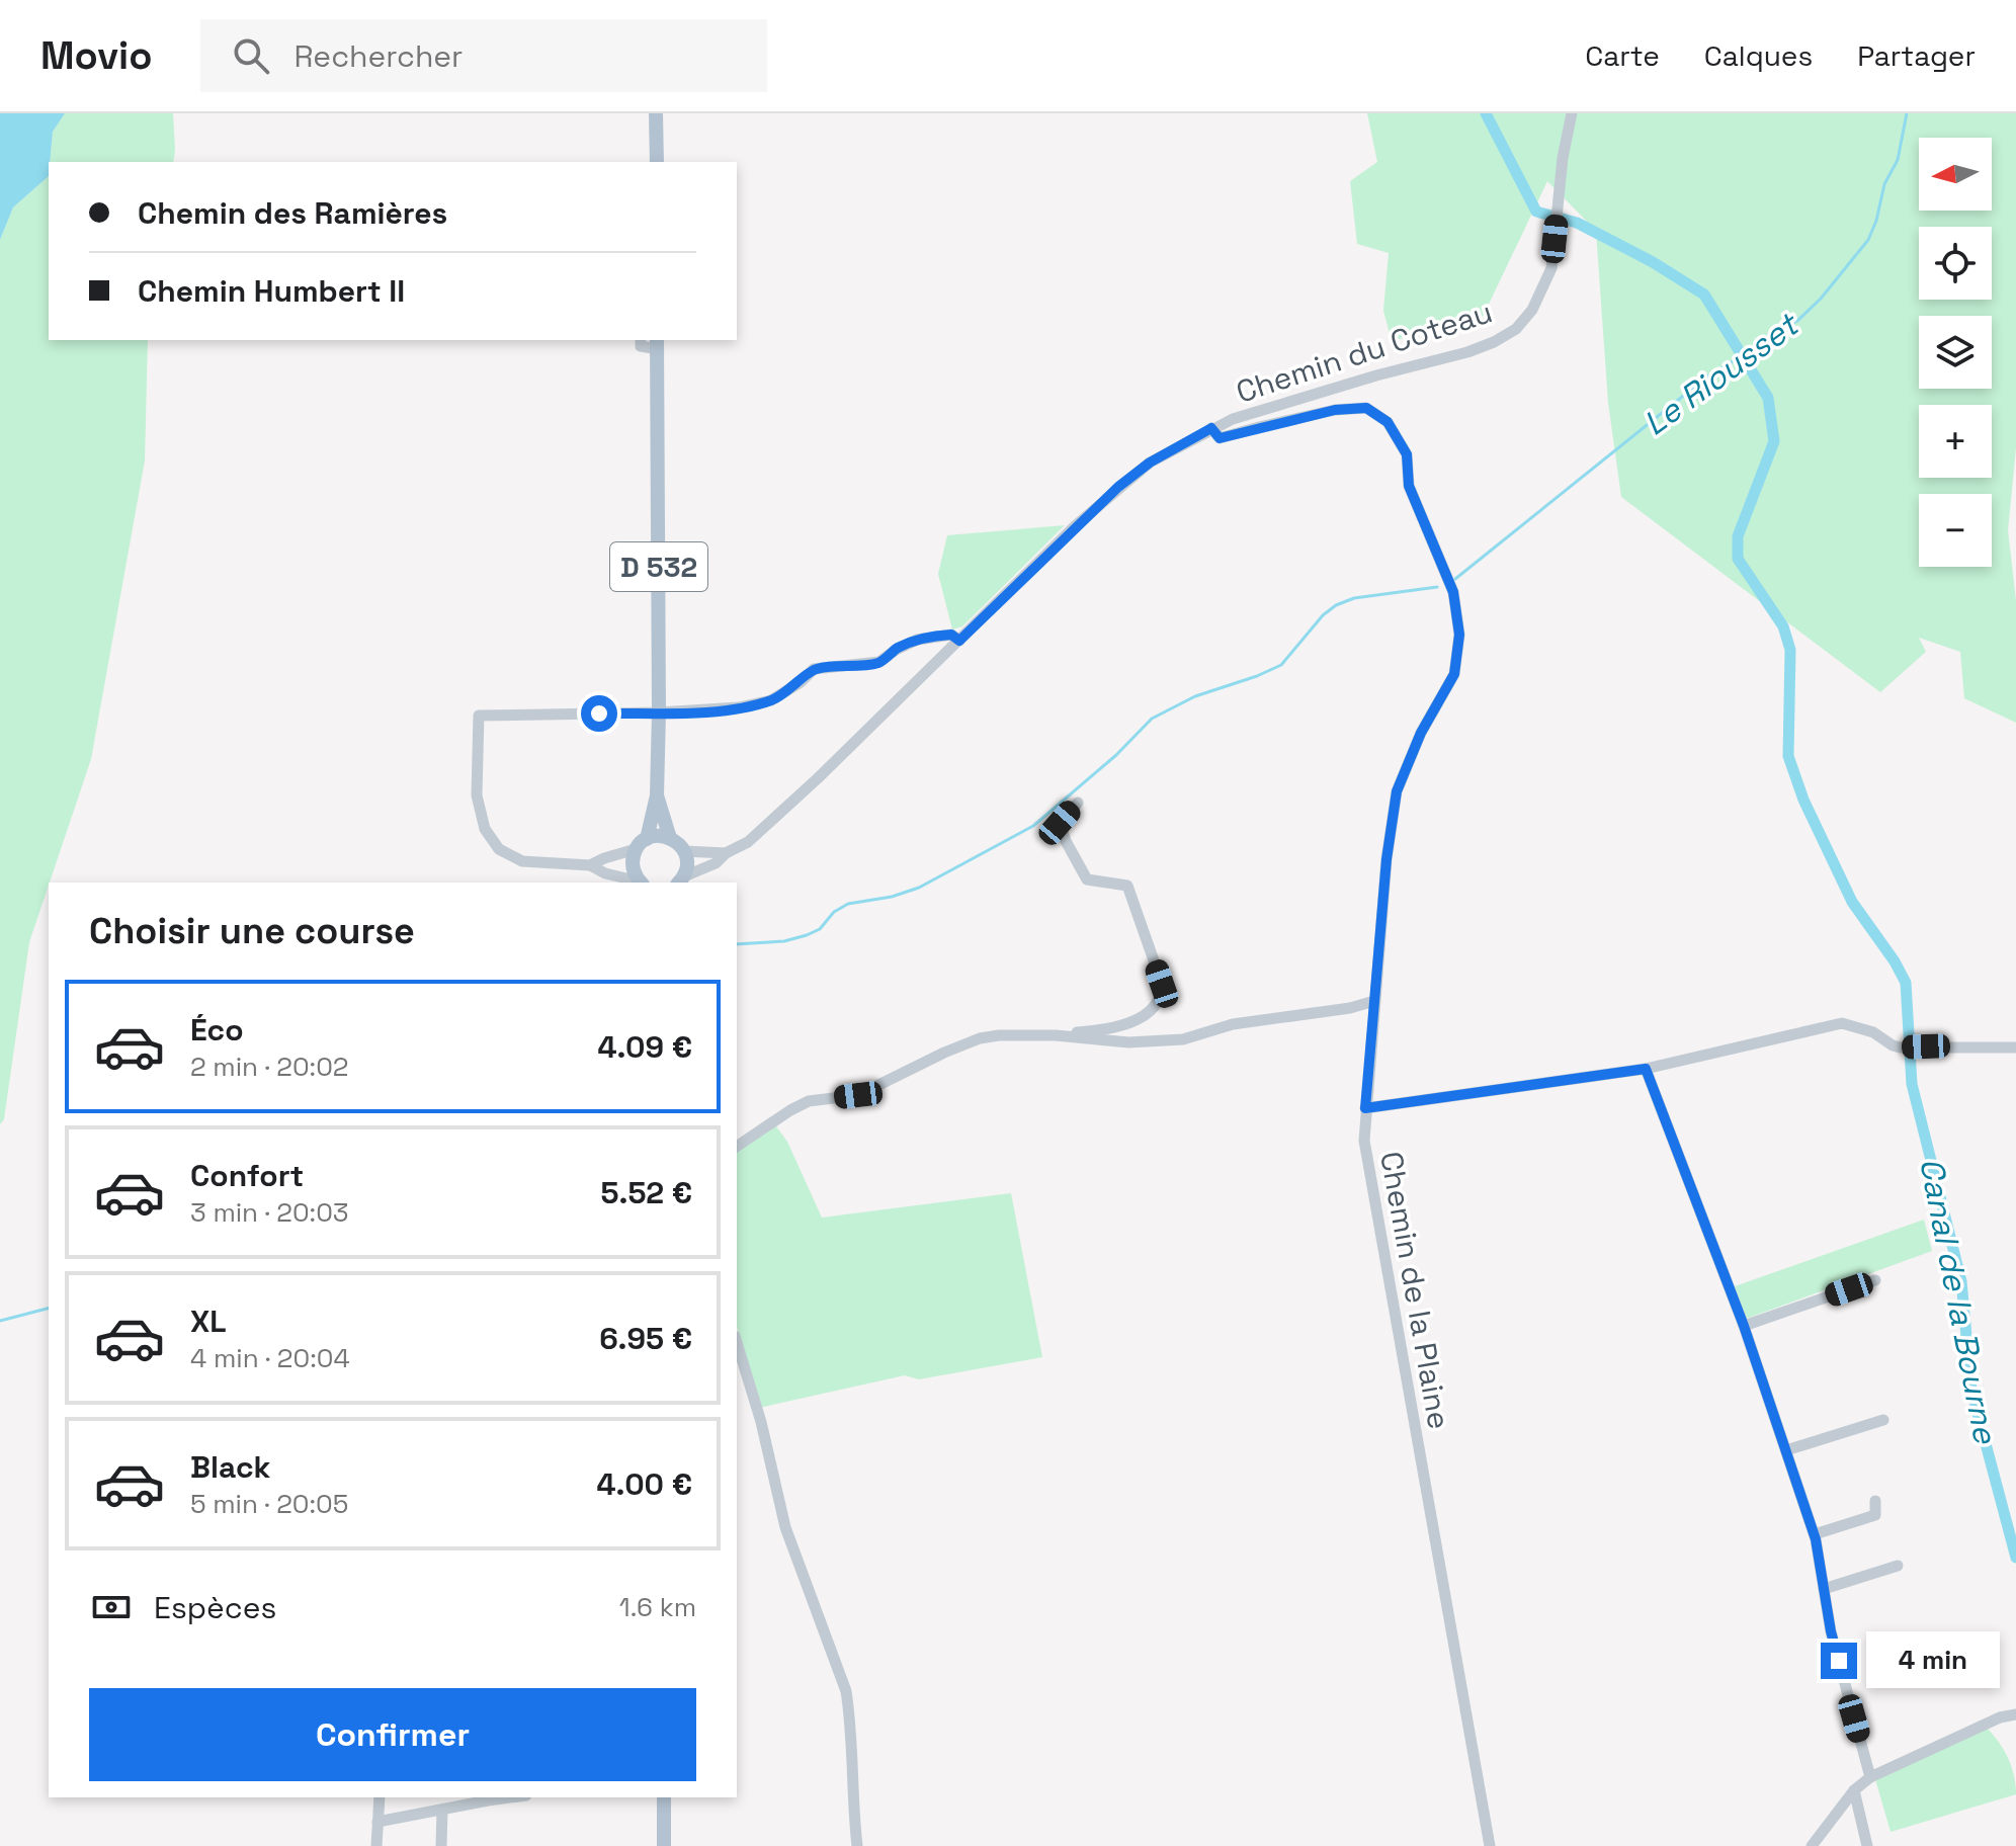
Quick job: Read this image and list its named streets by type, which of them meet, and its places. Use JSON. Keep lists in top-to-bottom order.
{
  "streets": {
    "main road": ["D 532"],
    "street": ["Chemin du Coteau", "Chemin de la Plaine"]
  },
  "crossings": [
    ["Chemin du Coteau", "Chemin de la Plaine"]
  ],
  "water": ["Le Riousset", "Canal de la Bourne"],
  "north": "left",
  "page": {
    "header": "Movio",
    "search": "Rechercher",
    "nav": ["Carte", "Calques", "Partager"],
    "map_buttons": ["+", "−"],
    "banner": ["Chemin des Ramières", "Chemin Humbert II"],
    "heading": "Choisir une course",
    "list": [
      {
        "name": "Éco",
        "note": "2 min · 20:02",
        "value": "4.09 €"
      },
      {
        "name": "Confort",
        "note": "3 min · 20:03",
        "value": "5.52 €"
      },
      {
        "name": "XL",
        "note": "4 min · 20:04",
        "value": "6.95 €"
      },
      {
        "name": "Black",
        "note": "5 min · 20:05",
        "value": "4.00 €"
      }
    ],
    "pay": ["Espèces", "1.6 km"],
    "bubble": "4 min",
    "buttons": "Confirmer"
  }
}
